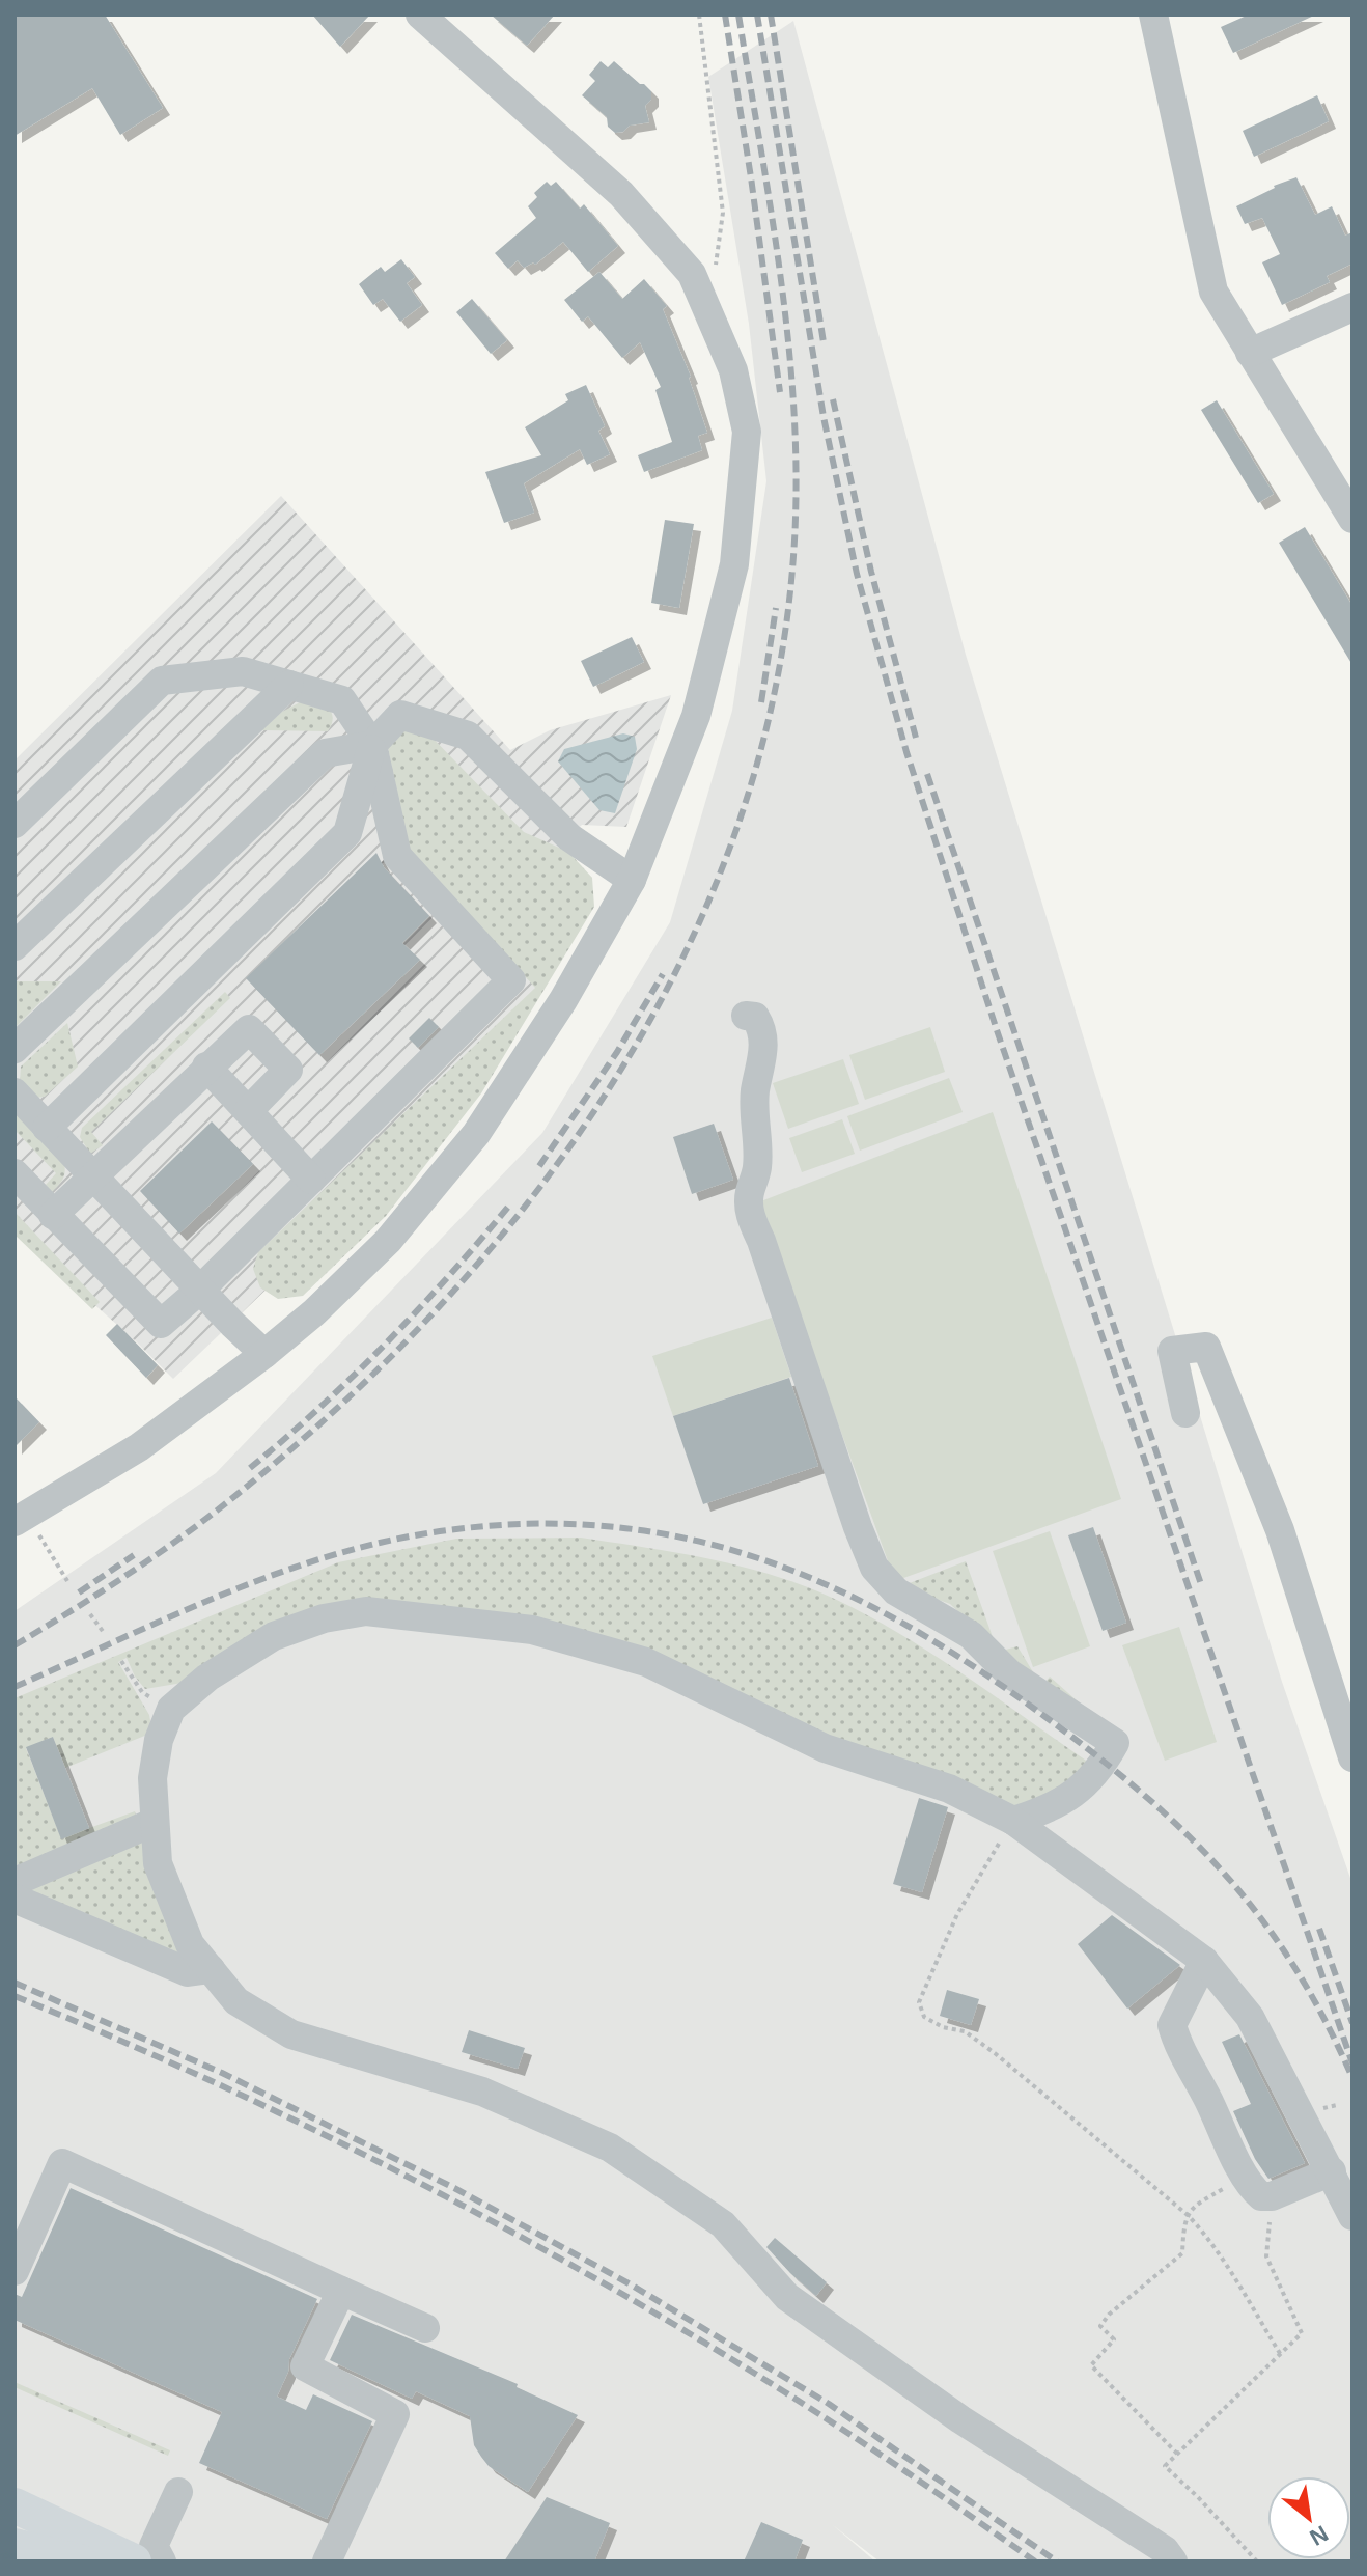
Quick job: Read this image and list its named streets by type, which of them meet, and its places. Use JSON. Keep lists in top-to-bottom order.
{
  "north": "bottom right"
}
